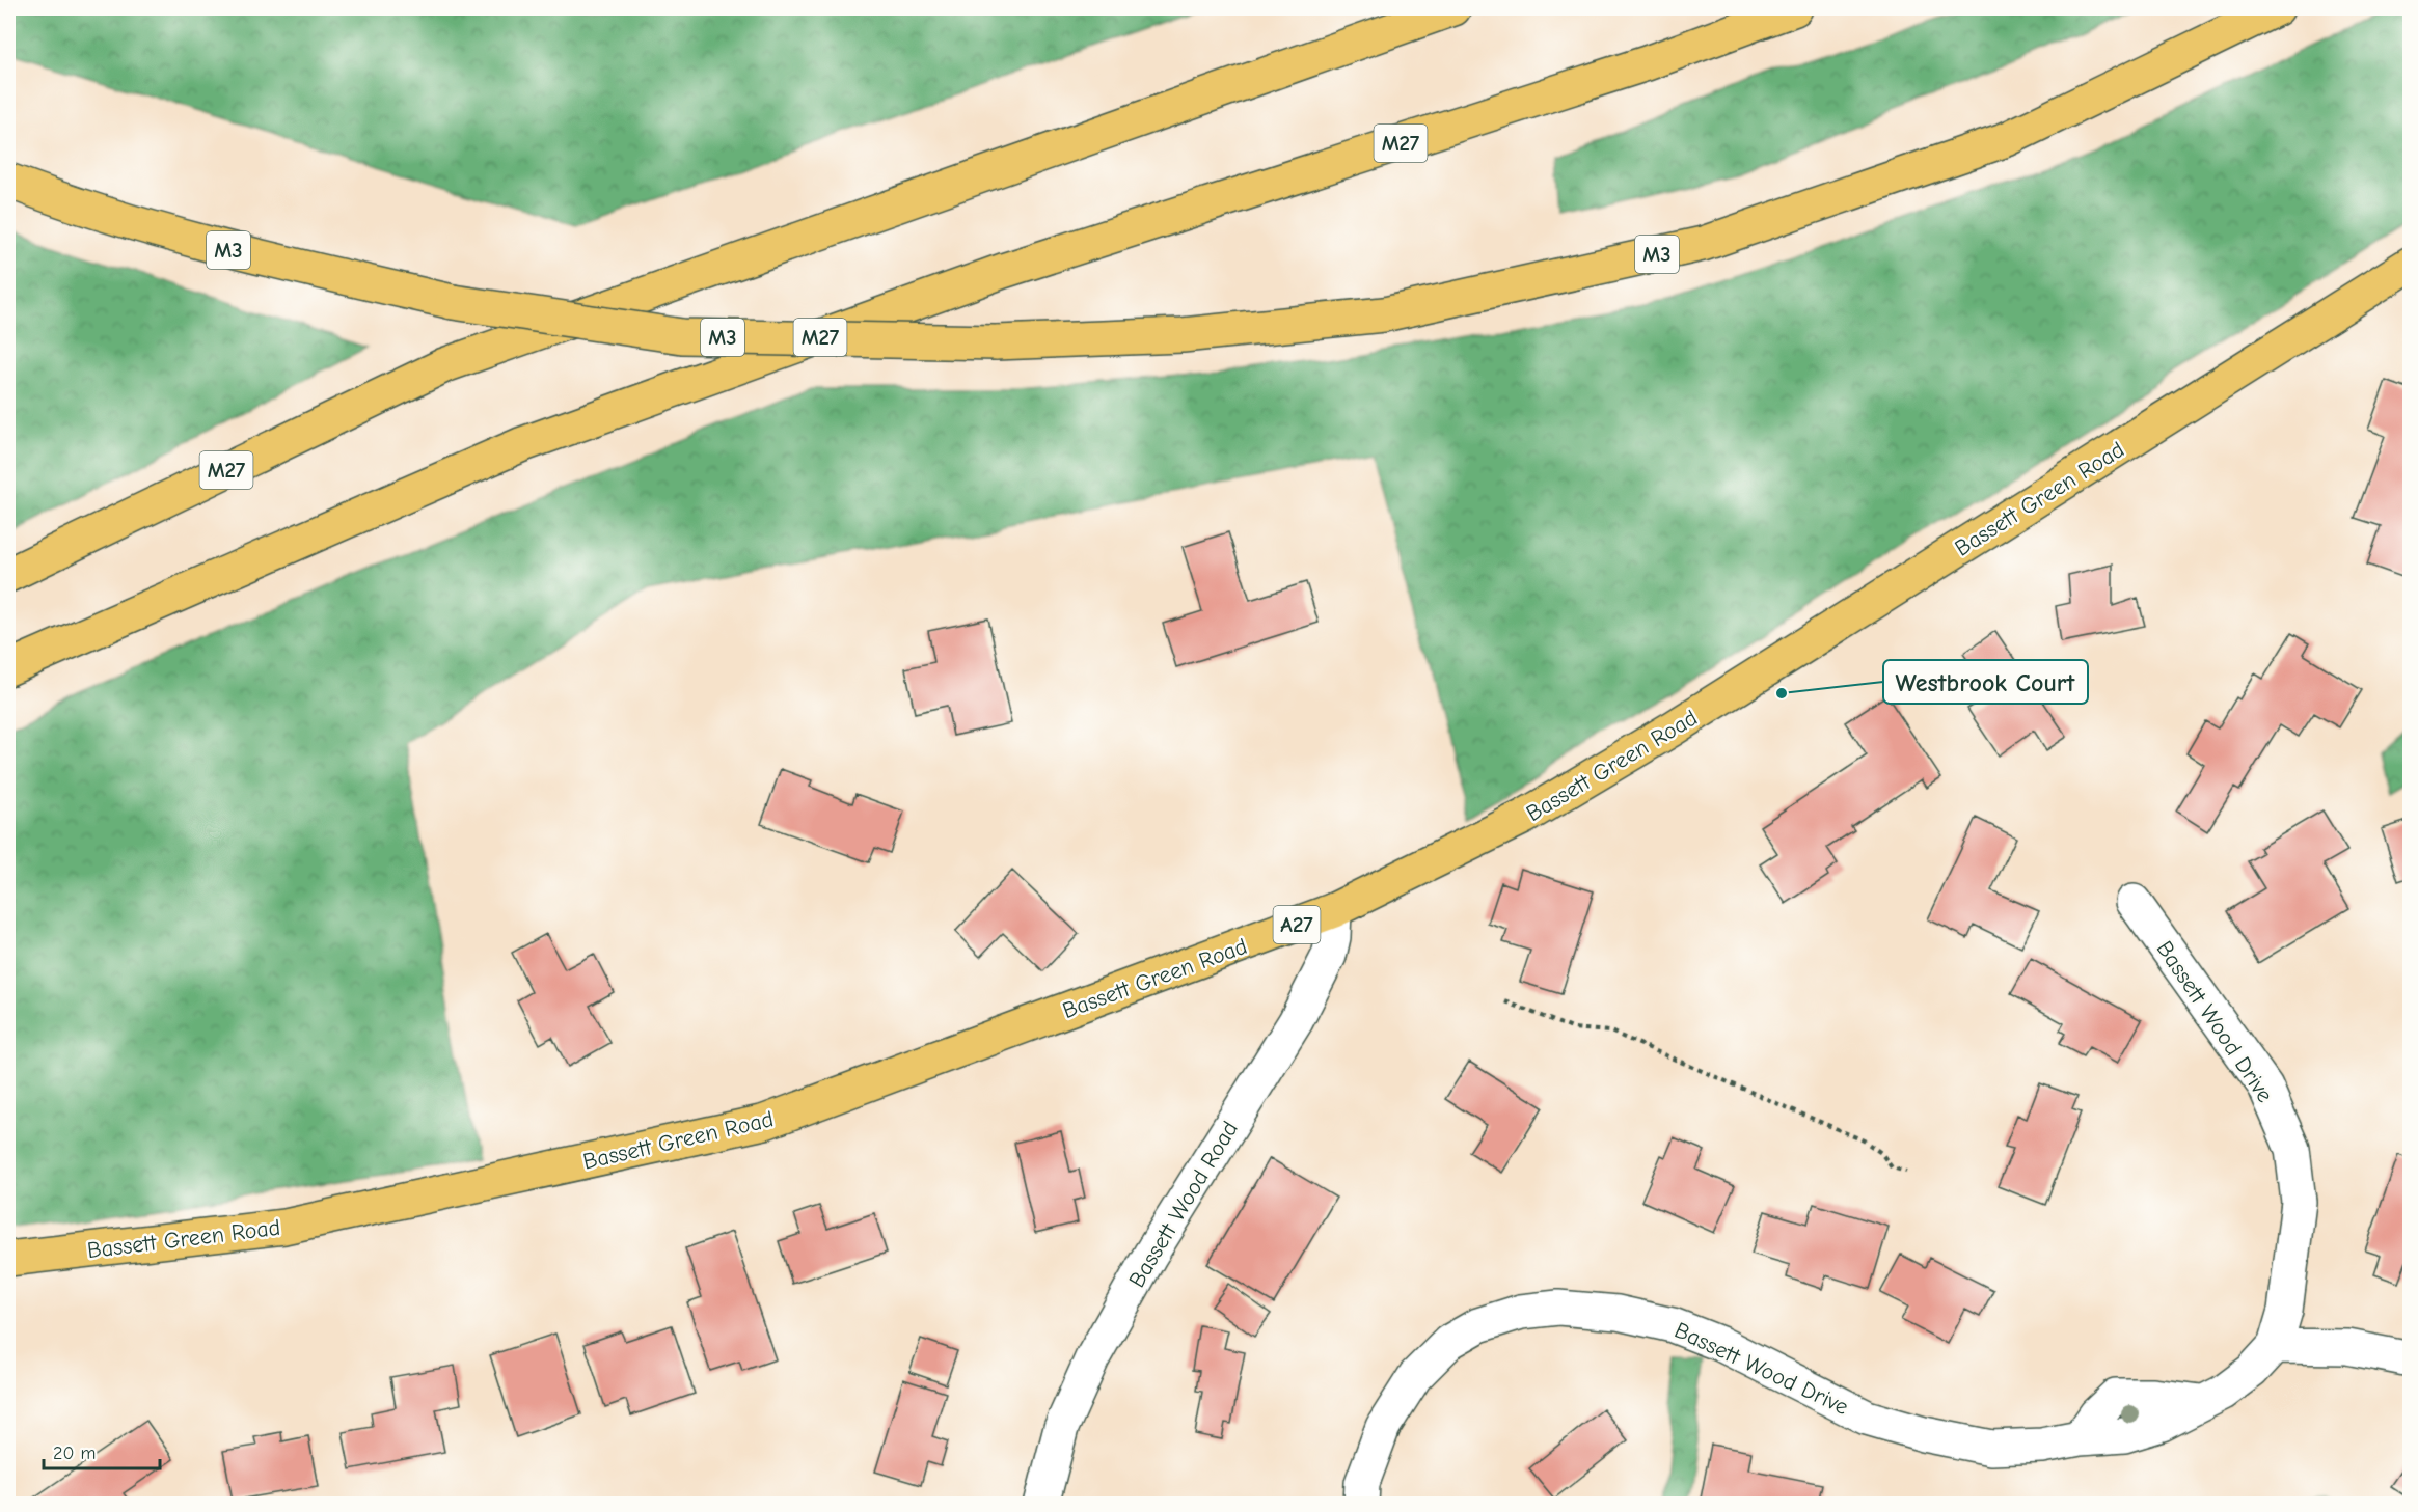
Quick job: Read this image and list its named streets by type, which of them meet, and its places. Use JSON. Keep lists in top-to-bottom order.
{
  "streets": {
    "main road": [
      "M27",
      "M3",
      "Bassett Green Road",
      "A27"
    ],
    "street": ["Bassett Wood Drive", "Bassett Wood Road"]
  },
  "crossings": [
    ["Bassett Green Road", "Bassett Wood Road"]
  ],
  "places": ["Westbrook Court"],
  "scale_bar": "20 m"
}
